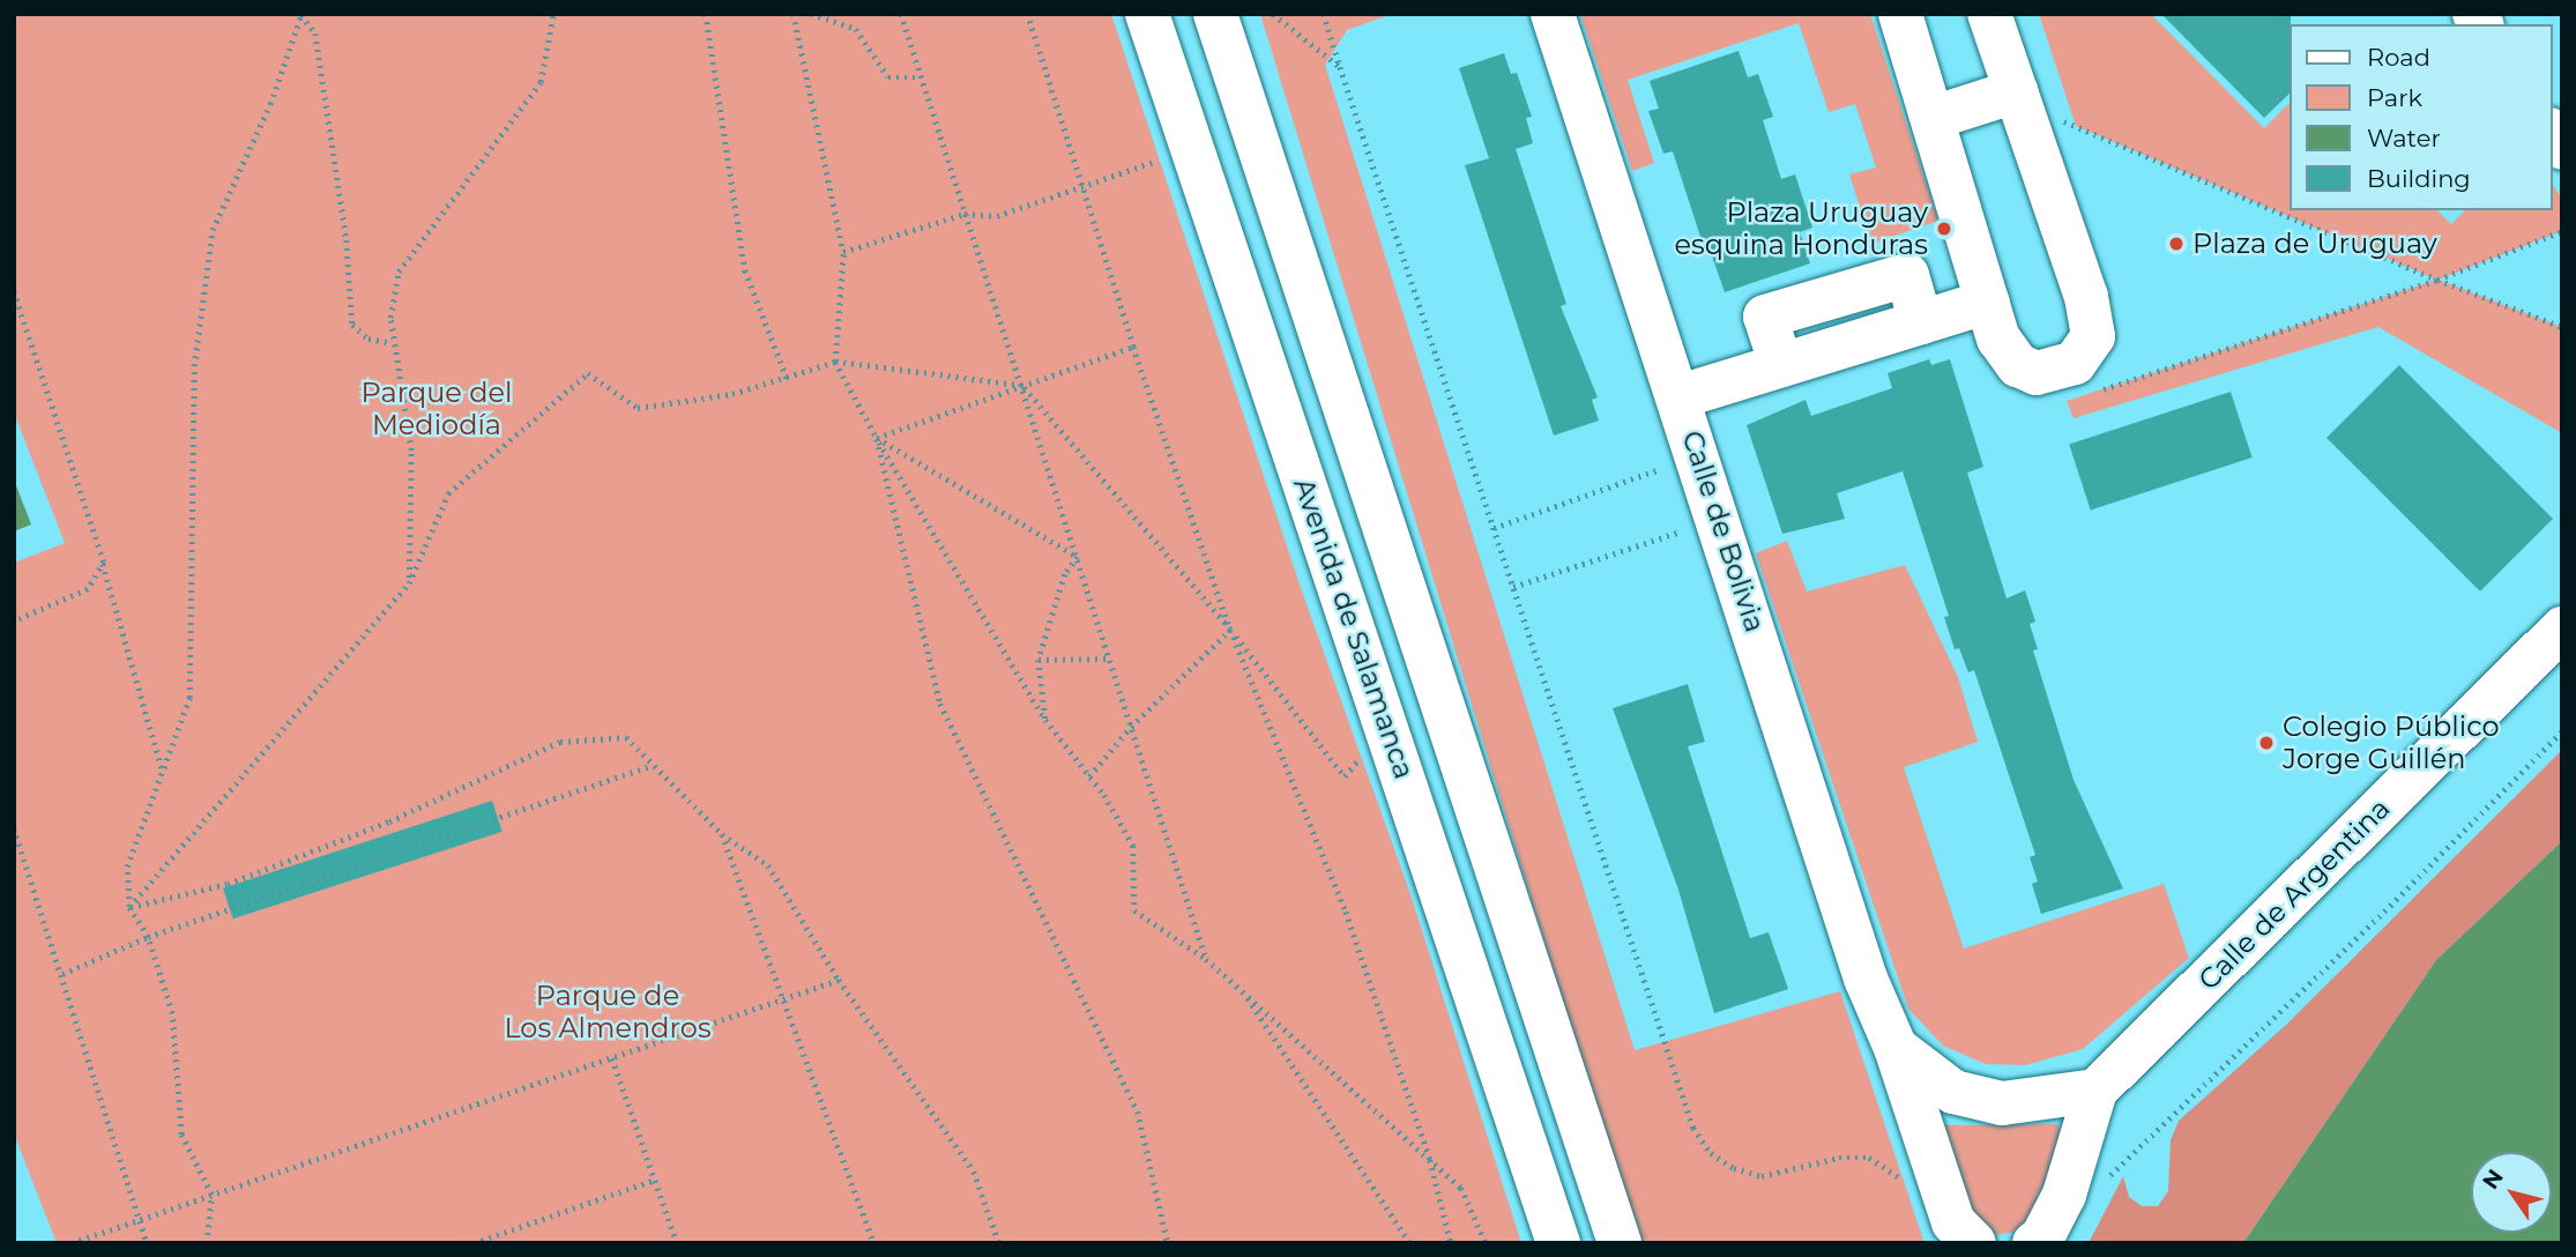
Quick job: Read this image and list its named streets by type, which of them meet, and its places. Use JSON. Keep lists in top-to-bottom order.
{
  "streets": {
    "main road": ["Calle de Bolivia", "Avenida de Salamanca", "Calle de Argentina"]
  },
  "crossings": [
    ["Calle de Bolivia", "Calle de Argentina"]
  ],
  "parks": ["Parque del Mediodía", "Parque de Los Almendros"],
  "places": ["Plaza Uruguay esquina Honduras", "Plaza de Uruguay", "Colegio Público Jorge Guillén"],
  "legend": [
    "Road",
    "Park",
    "Water",
    "Building"
  ],
  "north": "top left"
}
